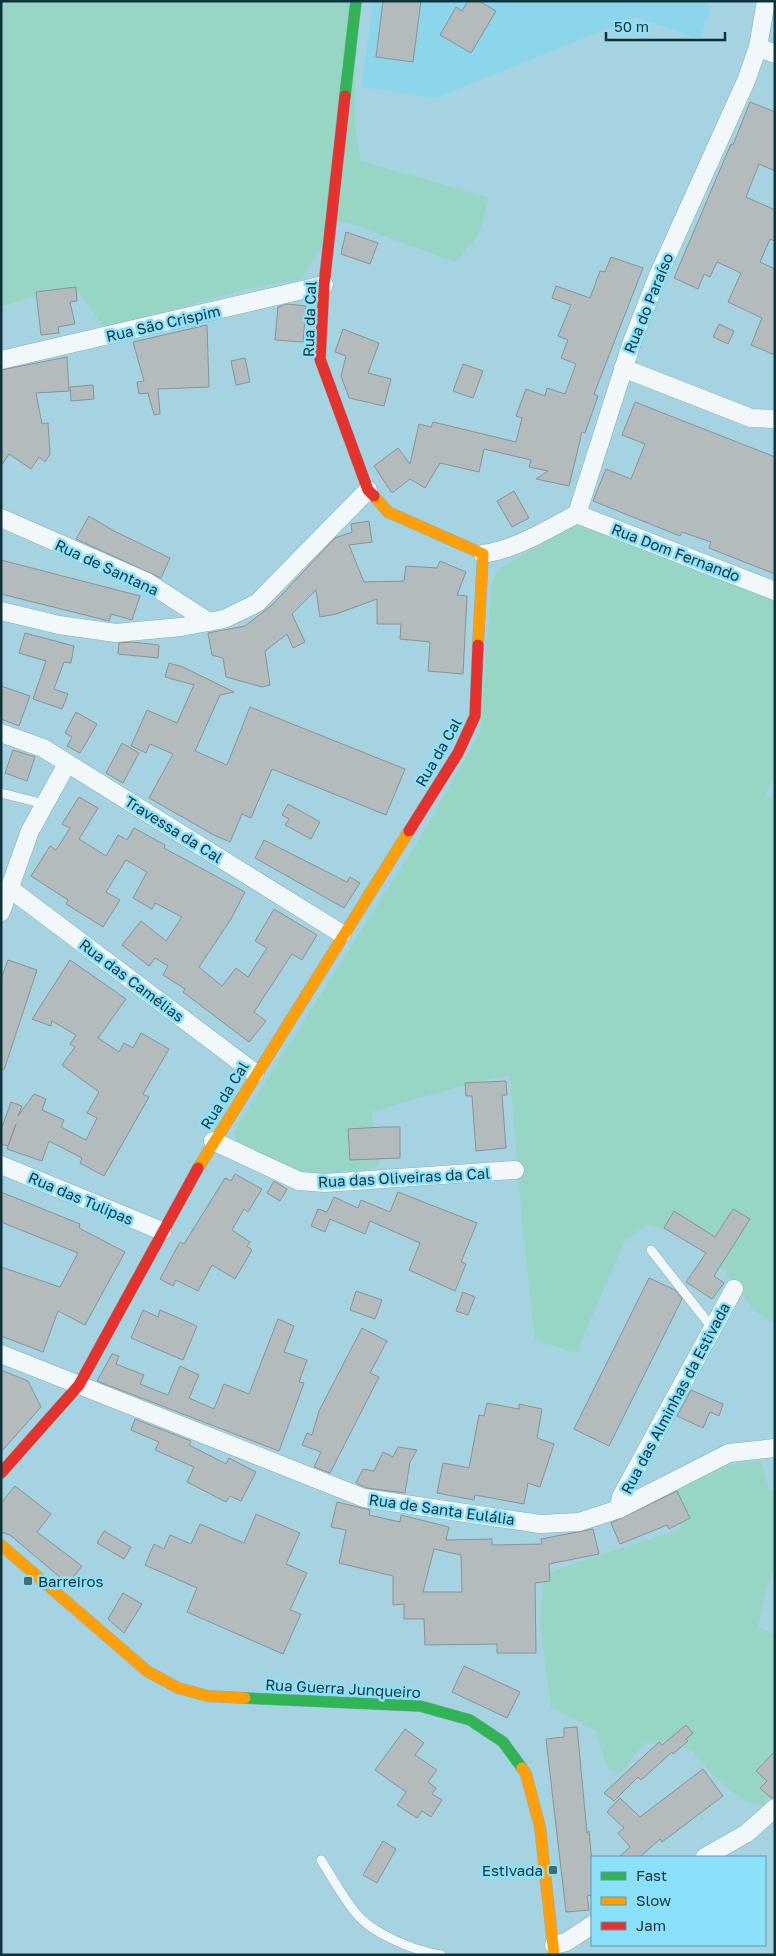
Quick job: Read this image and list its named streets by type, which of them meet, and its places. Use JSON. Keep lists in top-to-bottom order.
{
  "streets": {
    "street": [
      "Rua do Paraíso",
      "Rua da Cal",
      "Rua São Crispim",
      "Rua Dom Fernando",
      "Rua de Santana",
      "Travessa da Cal",
      "Rua das Camélias",
      "Rua das Oliveiras da Cal",
      "Rua das Tulipas",
      "Rua das Alminhas da Estivada",
      "Rua de Santa Eulália",
      "Rua Guerra Junqueiro"
    ]
  },
  "crossings": [
    ["Rua do Paraíso", "Rua Dom Fernando"],
    ["Rua da Cal", "Rua São Crispim"],
    ["Rua da Cal", "Travessa da Cal"],
    ["Rua da Cal", "Rua das Camélias"],
    ["Rua da Cal", "Rua das Oliveiras da Cal"],
    ["Rua da Cal", "Rua das Tulipas"],
    ["Rua da Cal", "Rua de Santa Eulália"],
    ["Rua das Alminhas da Estivada", "Rua de Santa Eulália"]
  ],
  "places": {
    "transit": ["Barreiros", "Estivada"]
  },
  "legend": ["Fast", "Slow", "Jam"],
  "scale_bar": "50 m"
}
